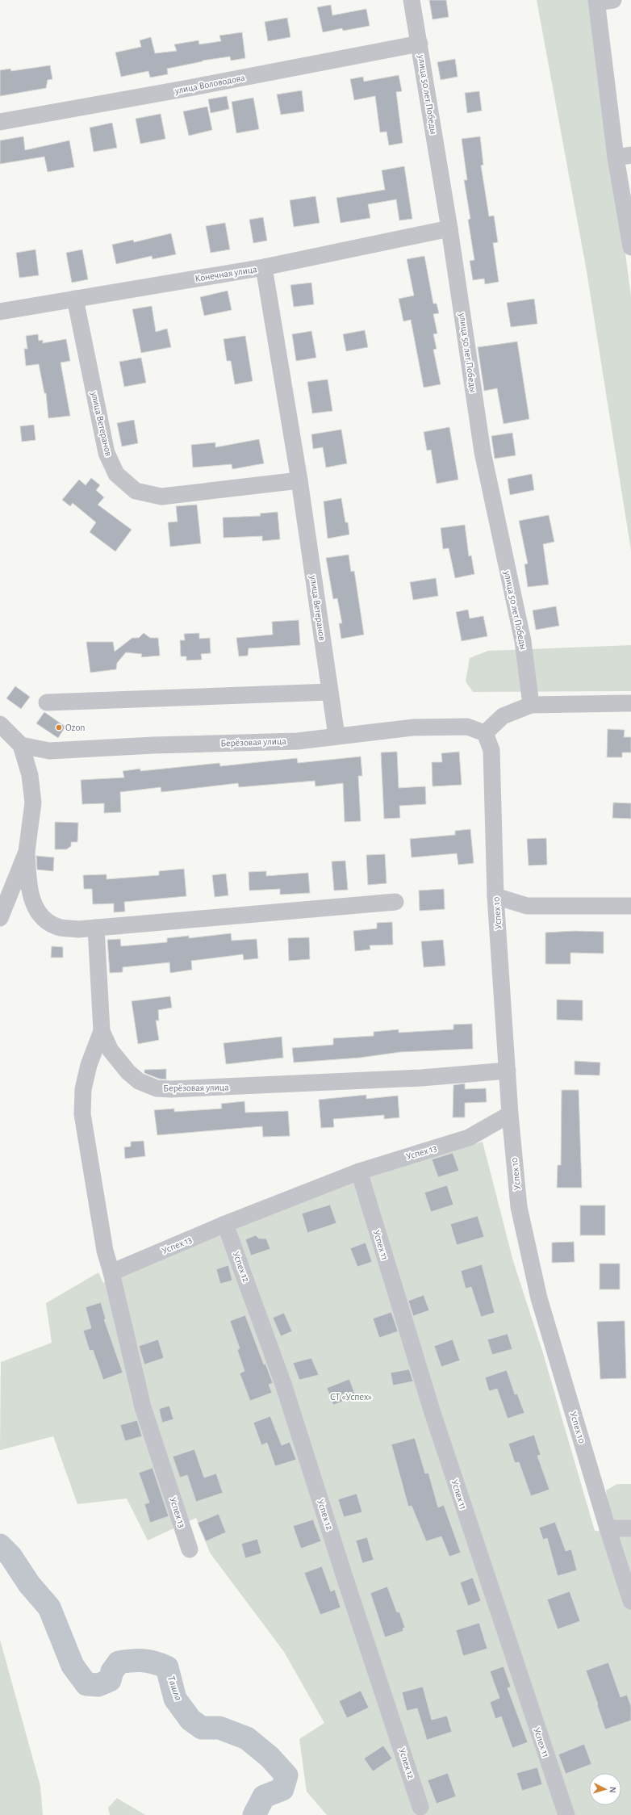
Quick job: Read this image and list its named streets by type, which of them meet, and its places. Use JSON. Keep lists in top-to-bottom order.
{
  "streets": {
    "street": [
      "улица Воловодова",
      "улица 50 лет Победы",
      "Конечная улица",
      "улица Ветеранов",
      "Берёзовая улица",
      "Успех 10",
      "Успех 13",
      "Успех 11",
      "Успех 12"
    ]
  },
  "crossings": [
    ["улица Воловодова", "улица 50 лет Победы"],
    ["улица 50 лет Победы", "Конечная улица"],
    ["Конечная улица", "улица Ветеранов"],
    ["улица Ветеранов", "Берёзовая улица"],
    ["Берёзовая улица", "Успех 10"],
    ["Успех 10", "Успех 13"],
    ["Успех 13", "Успех 11"],
    ["Успех 13", "Успех 12"]
  ],
  "water": ["Ташла"],
  "parks": ["СТ «Успех»"],
  "places": ["Ozon"],
  "north": "right"
}
